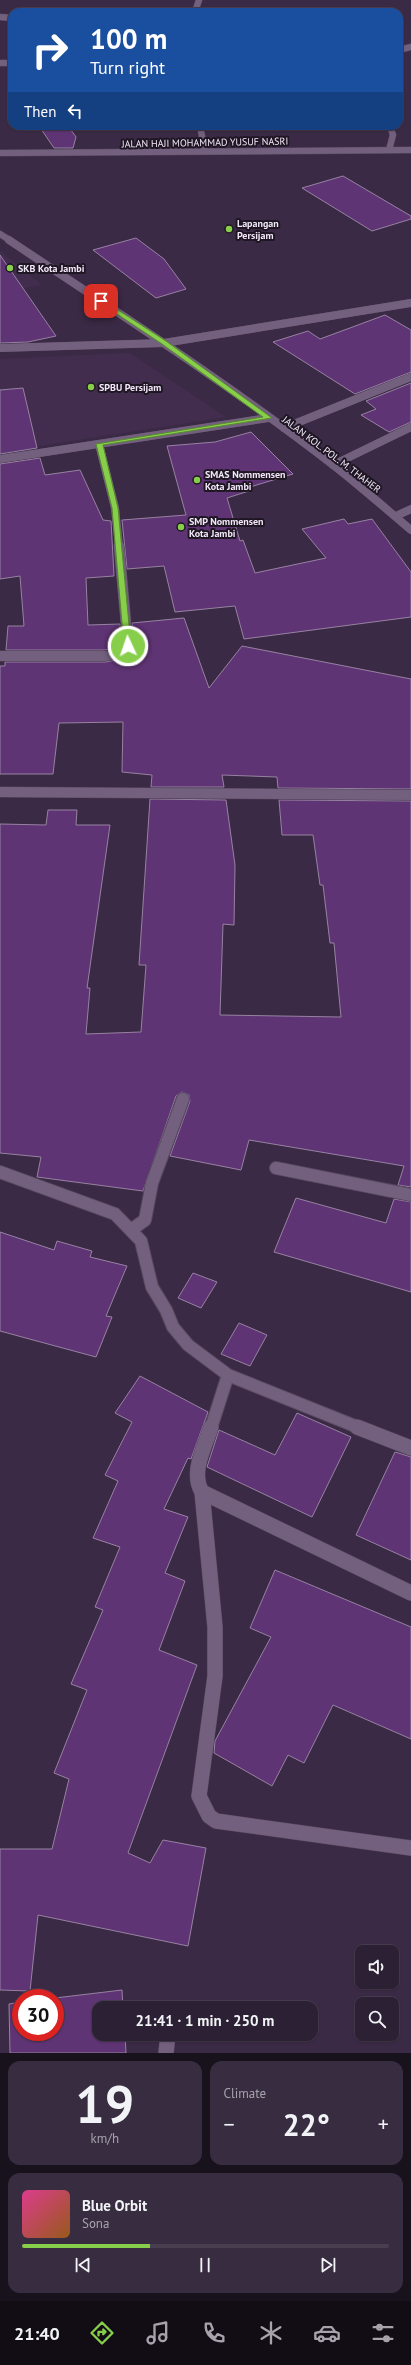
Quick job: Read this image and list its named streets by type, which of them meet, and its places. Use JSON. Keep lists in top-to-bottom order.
{
  "streets": {
    "street": ["JALAN HAJI MOHAMMAD YUSUF NASRI", "JALAN KOL. POL. M. THAHER"]
  },
  "places": [
    "Lapangan Persijam",
    "SKB Kota Jambi",
    "SPBU Persijam",
    "SMAS Nommensen Kota Jambi",
    "SMP Nommensen Kota Jambi"
  ],
  "page": {
    "turn": ["100 m", "Turn right"],
    "then": "Then",
    "limit": "30",
    "trip": "21:41 · 1 min · 250 m",
    "tile": [
      ["19", "km/h"],
      "Climate"
    ],
    "heat": ["−", "22°", "+"],
    "song": ["Blue Orbit", "Sona"],
    "tabs": "21:40"
  }
}
